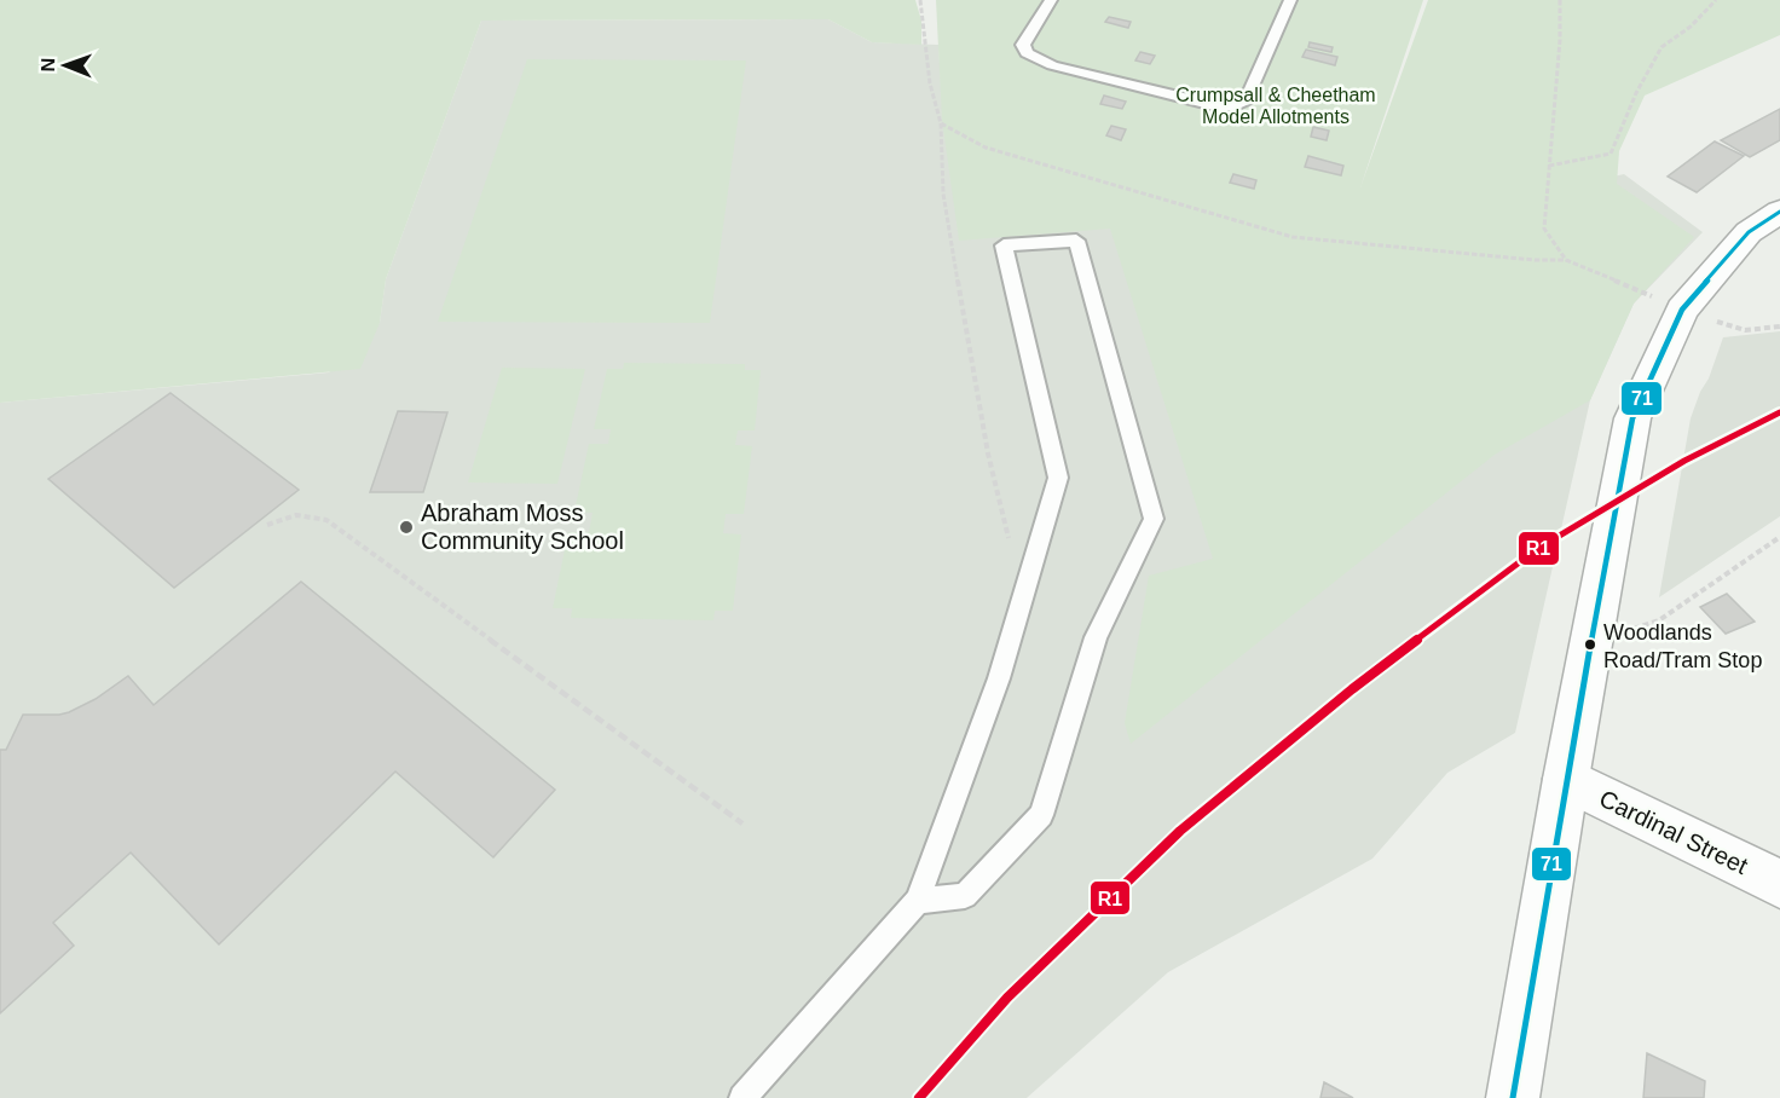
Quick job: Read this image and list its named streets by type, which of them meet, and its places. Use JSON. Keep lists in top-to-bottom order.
{
  "streets": {
    "street": ["Cardinal Street"]
  },
  "parks": ["Crumpsall & Cheetham Model Allotments"],
  "places": ["Abraham Moss Community School", "Woodlands Road/Tram Stop"],
  "lines": ["transit line 71", "transit line R1"],
  "north": "left"
}
